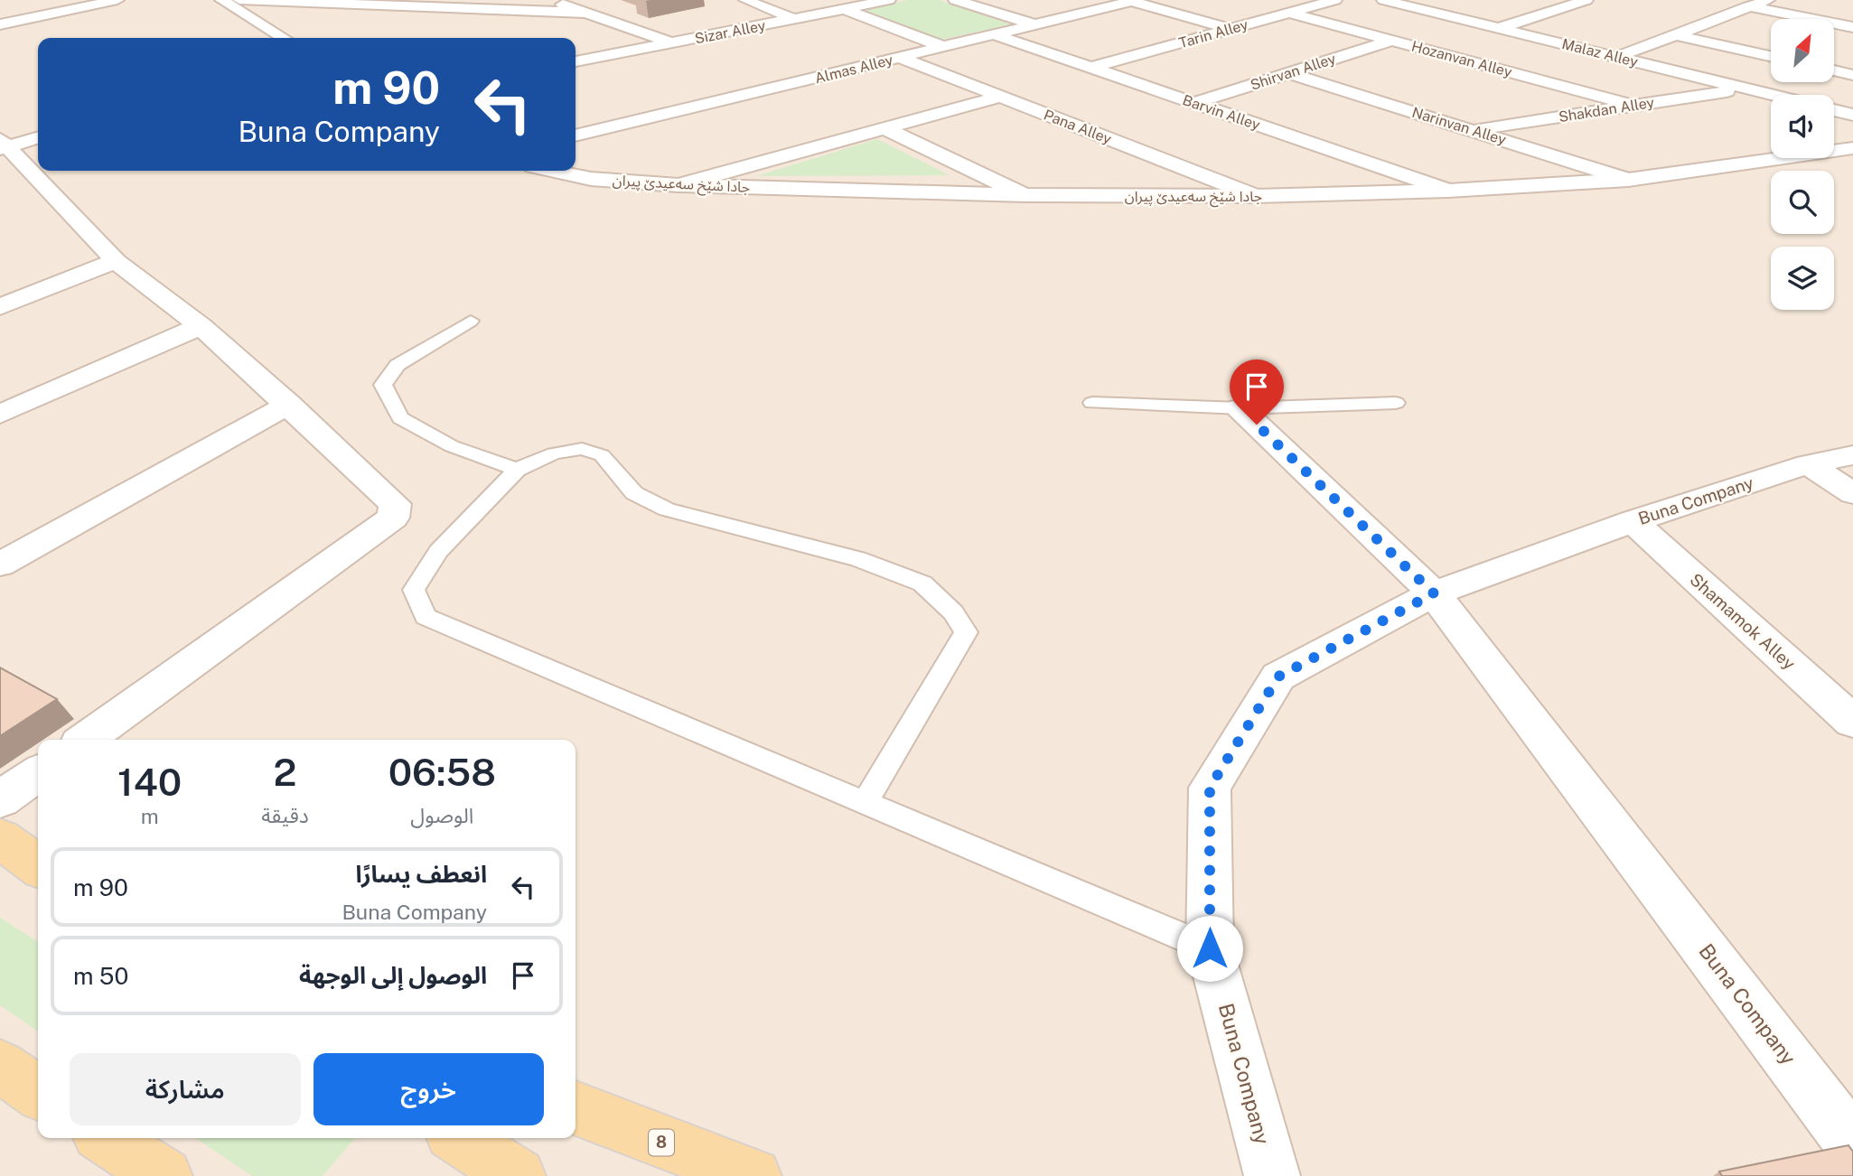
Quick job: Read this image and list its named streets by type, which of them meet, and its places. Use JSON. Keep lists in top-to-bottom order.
{
  "streets": {
    "main road": ["8"],
    "street": [
      "Sizar Alley",
      "Tarin Alley",
      "Malaz Alley",
      "Hozanvan Alley",
      "Almas Alley",
      "Shirvan Alley",
      "Shakdan Alley",
      "Barvin Alley",
      "Narinvan Alley",
      "Pana Alley",
      "جادا شێخ سەعیدێ پیران",
      "Buna Company",
      "Shamamok Alley"
    ]
  },
  "crossings": [
    ["Tarin Alley", "Hozanvan Alley"],
    ["Tarin Alley", "Barvin Alley"],
    ["Malaz Alley", "Shakdan Alley"],
    ["Hozanvan Alley", "Shirvan Alley"],
    ["Hozanvan Alley", "Shakdan Alley"],
    ["Almas Alley", "Barvin Alley"],
    ["Almas Alley", "Pana Alley"],
    ["Shirvan Alley", "Barvin Alley"],
    ["Shirvan Alley", "Narinvan Alley"],
    ["Shakdan Alley", "Narinvan Alley"],
    ["Barvin Alley", "جادا شێخ سەعیدێ پیران"],
    ["Narinvan Alley", "جادا شێخ سەعیدێ پیران"],
    ["Pana Alley", "جادا شێخ سەعیدێ پیران"],
    ["Buna Company", "Shamamok Alley"]
  ],
  "north": "top right",
  "page": {
    "turn": ["90 m", "Buna Company"],
    "eta": [
      "06:58",
      "الوصول",
      "2",
      "دقيقة",
      "140",
      "m"
    ],
    "list": [
      {
        "name": "انعطف يسارًا",
        "note": "Buna Company",
        "value": "90 m"
      },
      {
        "name": "الوصول إلى الوجهة",
        "value": "50 m"
      }
    ],
    "buttons": ["خروج", "مشاركة"]
  }
}
